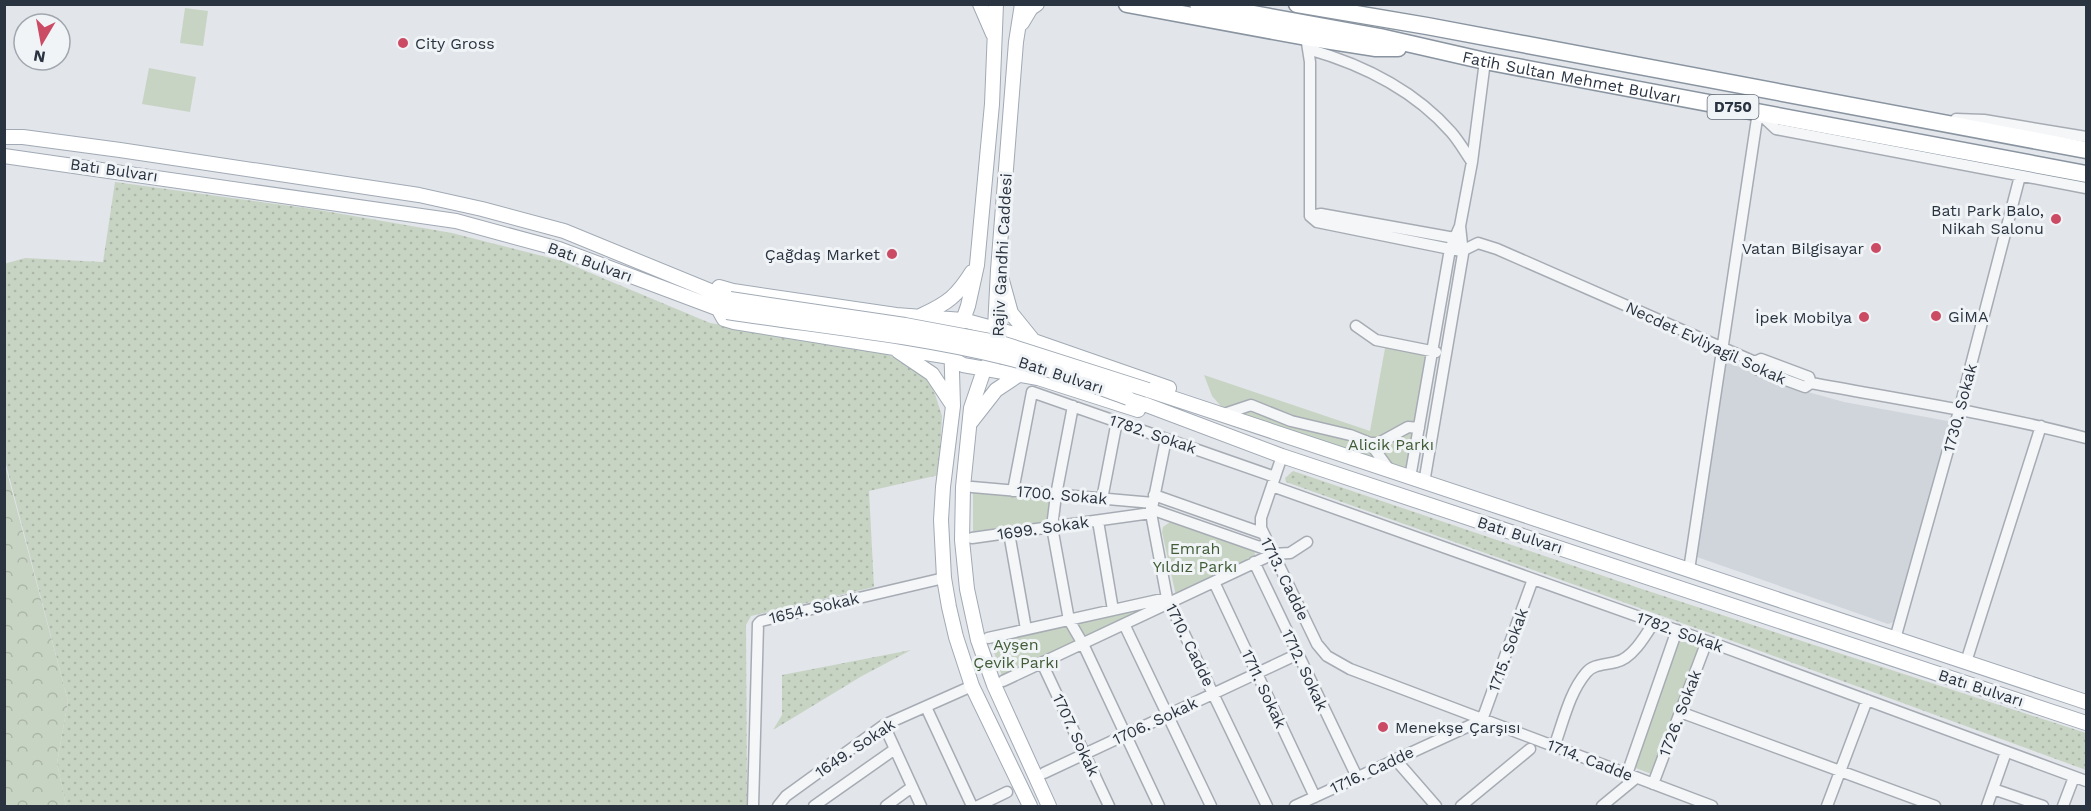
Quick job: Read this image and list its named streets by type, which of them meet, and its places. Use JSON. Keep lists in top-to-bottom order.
{
  "streets": {
    "highway": ["Fatih Sultan Mehmet Bulvarı", "D750"],
    "main road": ["Batı Bulvarı", "Rajiv Gandhi Caddesi"],
    "street": [
      "Necdet Evliyagil Sokak",
      "1730. Sokak",
      "1782. Sokak",
      "1700. Sokak",
      "1699. Sokak",
      "1713. Cadde",
      "1654. Sokak",
      "1710. Cadde",
      "1715. Sokak",
      "1712. Sokak",
      "1711. Sokak",
      "1726. Sokak",
      "1706. Sokak",
      "1707. Sokak",
      "1649. Sokak",
      "1714. Cadde",
      "1716. Cadde"
    ]
  },
  "crossings": [
    ["Batı Bulvarı", "1730. Sokak"],
    ["Batı Bulvarı", "1713. Cadde"],
    ["Rajiv Gandhi Caddesi", "1654. Sokak"],
    ["Rajiv Gandhi Caddesi", "1649. Sokak"],
    ["Necdet Evliyagil Sokak", "1730. Sokak"],
    ["1782. Sokak", "1700. Sokak"],
    ["1782. Sokak", "1713. Cadde"],
    ["1782. Sokak", "1710. Cadde"],
    ["1782. Sokak", "1715. Sokak"],
    ["1782. Sokak", "1726. Sokak"],
    ["1700. Sokak", "1699. Sokak"],
    ["1700. Sokak", "1710. Cadde"],
    ["1699. Sokak", "1710. Cadde"],
    ["1713. Cadde", "1714. Cadde"],
    ["1710. Cadde", "1706. Sokak"],
    ["1715. Sokak", "1714. Cadde"],
    ["1715. Sokak", "1716. Cadde"],
    ["1712. Sokak", "1706. Sokak"],
    ["1712. Sokak", "1716. Cadde"],
    ["1711. Sokak", "1706. Sokak"],
    ["1711. Sokak", "1716. Cadde"],
    ["1726. Sokak", "1714. Cadde"],
    ["1706. Sokak", "1707. Sokak"],
    ["1714. Cadde", "1716. Cadde"]
  ],
  "parks": ["Alicik Parkı", "Emrah Yıldız Parkı", "Ayşen Çevik Parkı"],
  "places": [
    "City Gross",
    "Batı Park Balo, Nikah Salonu",
    "Vatan Bilgisayar",
    "Çağdaş Market",
    "GİMA",
    "İpek Mobilya",
    "Menekşe Çarşısı"
  ],
  "north": "bottom"
}
